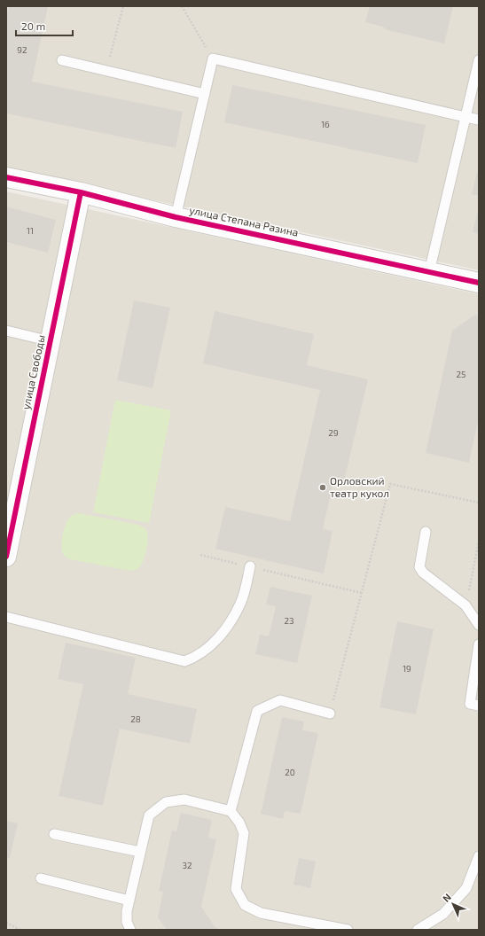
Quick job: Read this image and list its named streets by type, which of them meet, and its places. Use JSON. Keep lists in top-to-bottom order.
{
  "streets": {
    "street": ["улица Степана Разина", "улица Свободы"]
  },
  "crossings": [
    ["улица Степана Разина", "улица Свободы"]
  ],
  "places": ["Орловский театр кукол"],
  "house_numbers": [
    "92",
    "16",
    "11",
    "25",
    "29",
    "23",
    "19",
    "28",
    "20",
    "32"
  ],
  "scale_bar": "20 m",
  "north": "top left"
}
